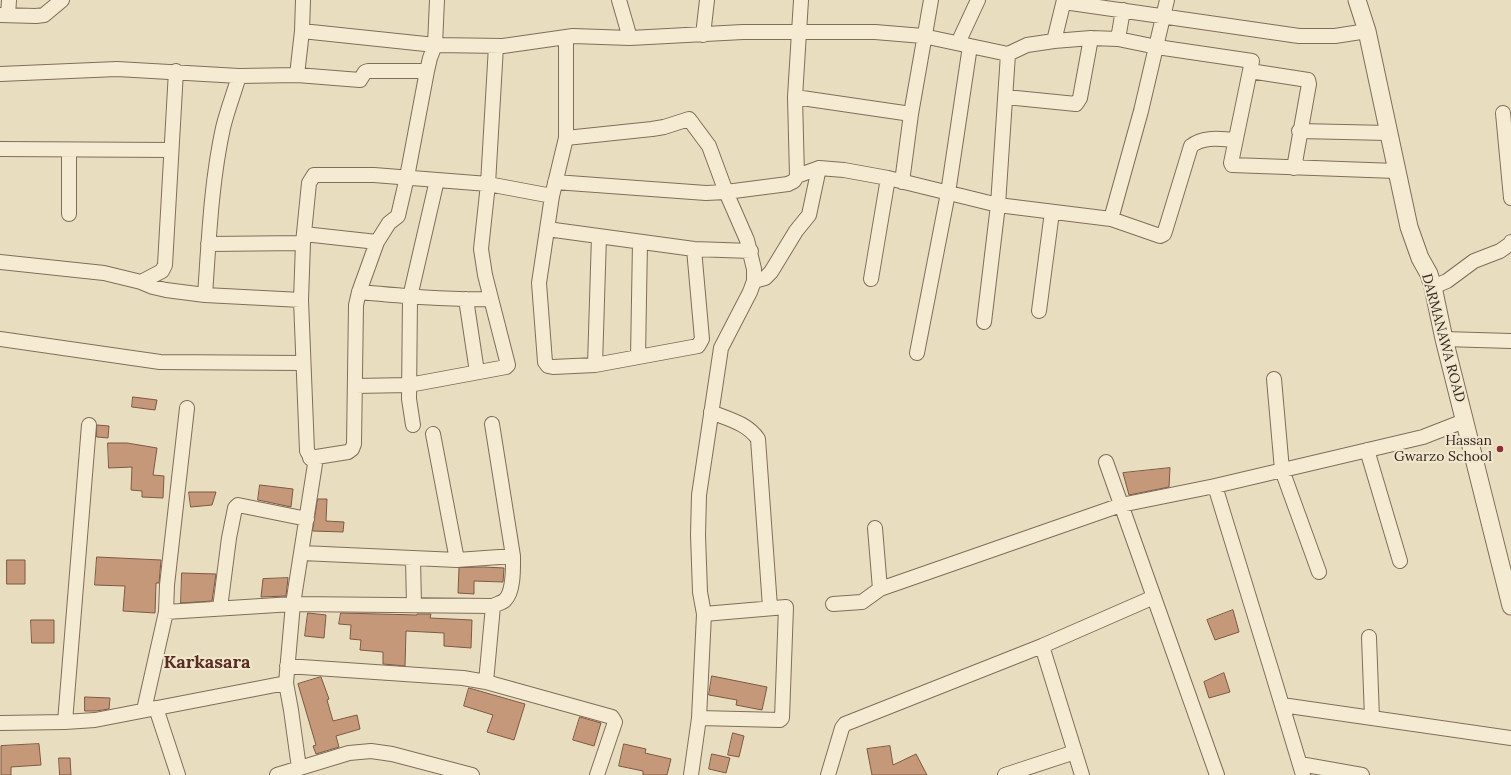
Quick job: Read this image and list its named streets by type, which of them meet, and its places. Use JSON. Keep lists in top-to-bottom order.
{
  "streets": {
    "street": ["DARMANAWA ROAD"]
  },
  "districts": ["Karkasara"],
  "places": ["Hassan Gwarzo School"]
}
